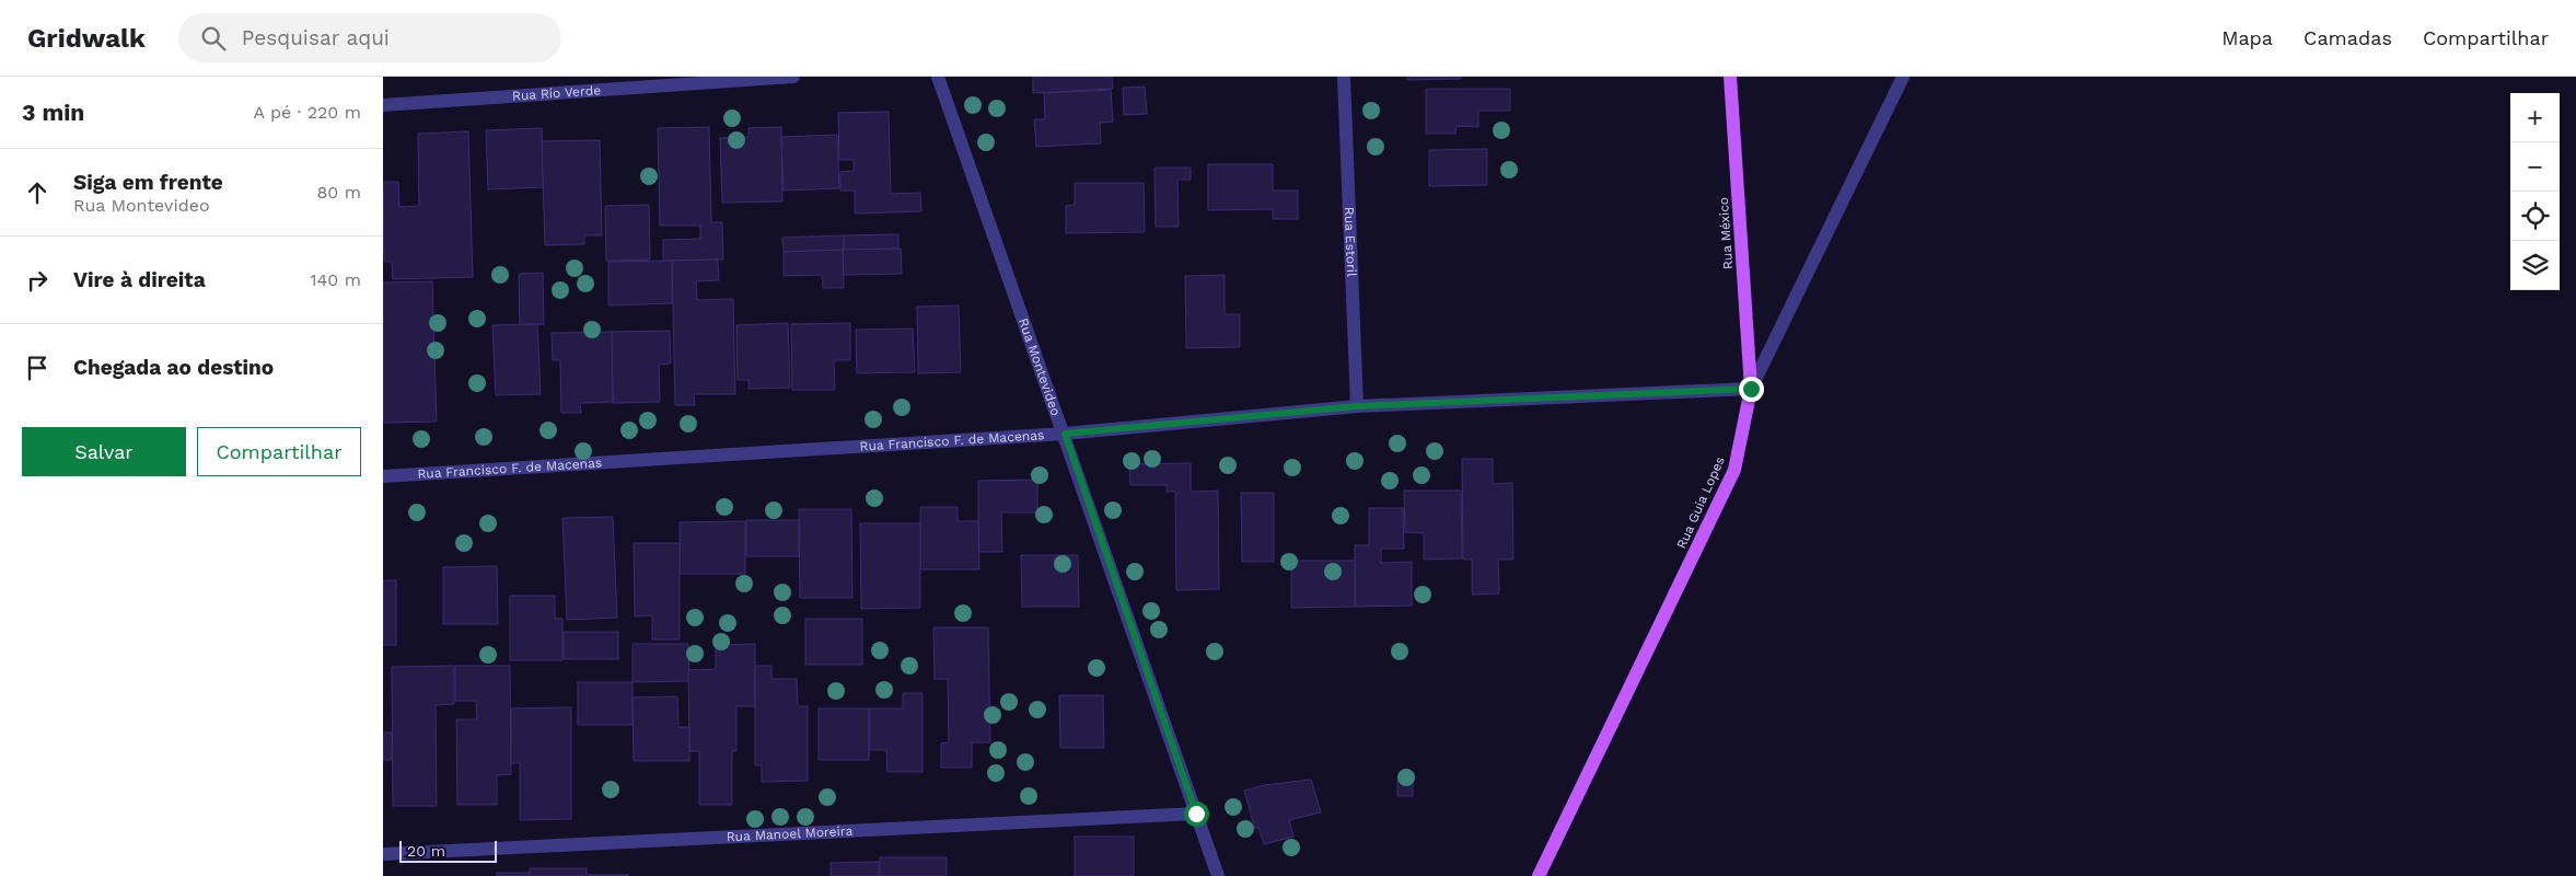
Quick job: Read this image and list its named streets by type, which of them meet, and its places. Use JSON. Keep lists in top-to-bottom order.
{
  "streets": {
    "main road": ["Rua México", "Rua Guia Lopes"],
    "street": [
      "Rua Río Verde",
      "Rua Estoril",
      "Rua Montevideo",
      "Rua Francisco F. de Macenas",
      "Rua Manoel Moreira"
    ]
  },
  "crossings": [
    ["Rua México", "Rua Francisco F. de Macenas"],
    ["Rua México", "Rua Guia Lopes"],
    ["Rua Estoril", "Rua Francisco F. de Macenas"],
    ["Rua Montevideo", "Rua Francisco F. de Macenas"],
    ["Rua Montevideo", "Rua Manoel Moreira"],
    ["Rua Francisco F. de Macenas", "Rua Guia Lopes"]
  ],
  "scale_bar": "20 m",
  "page": {
    "header": "Gridwalk",
    "search": "Pesquisar aqui",
    "nav": ["Mapa", "Camadas", "Compartilhar"],
    "heading": ["3 min", "A pé · 220 m"],
    "map_buttons": ["+", "−"],
    "list": [
      ["Siga em frente", "Rua Montevideo", "80 m"],
      ["Vire à direita", "140 m"],
      "Chegada ao destino"
    ],
    "buttons": ["Salvar", "Compartilhar"],
    "scale": "20 m"
  }
}
